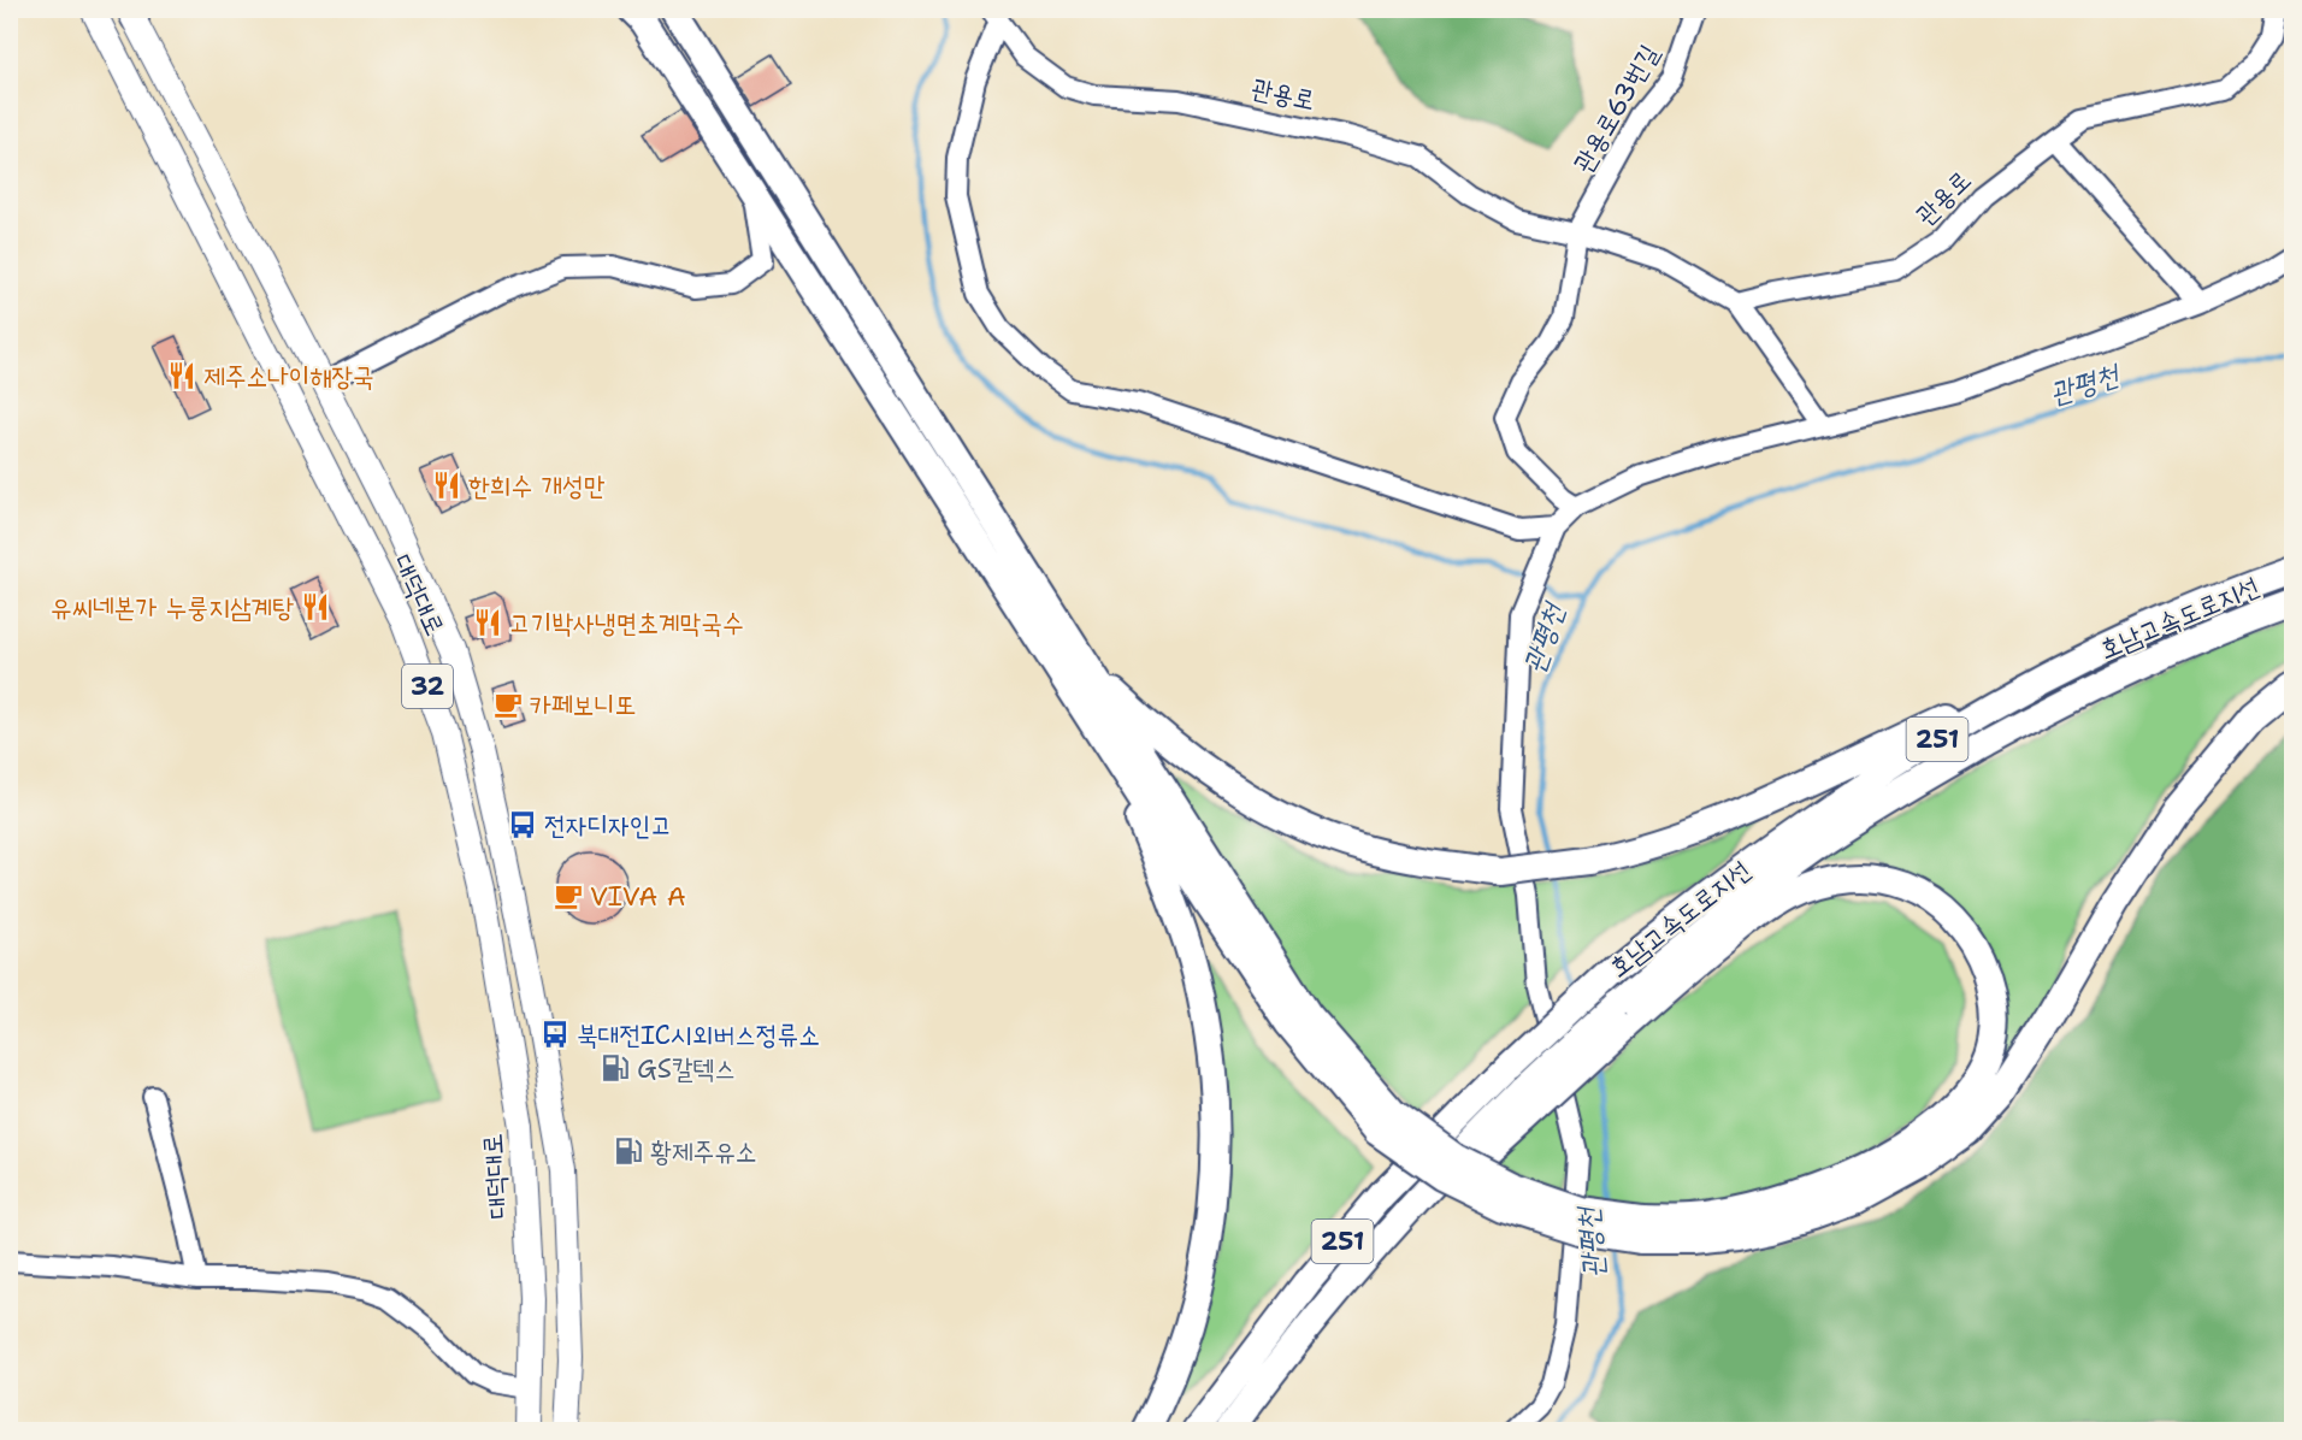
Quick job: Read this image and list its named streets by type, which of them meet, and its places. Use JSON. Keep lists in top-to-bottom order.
{
  "streets": {
    "highway": ["호남고속도로지선", "251"],
    "main road": ["대덕대로", "32"],
    "street": ["관용로", "관용로63번길"]
  },
  "crossings": [
    ["관용로", "관용로63번길"],
    ["호남고속도로지선", "251"]
  ],
  "water": ["관평천"],
  "places": {
    "restaurant": [
      "제주소나이해장국",
      "한희수 개성만",
      "유씨네본가 누룽지삼계탕",
      "고기박사냉면초계막국수"
    ],
    "cafe": ["카페보니또", "VIVA A"],
    "bus stop": ["전자디자인고", "북대전IC시외버스정류소"],
    "fuel station": ["GS칼텍스", "황제주유소"]
  }
}
